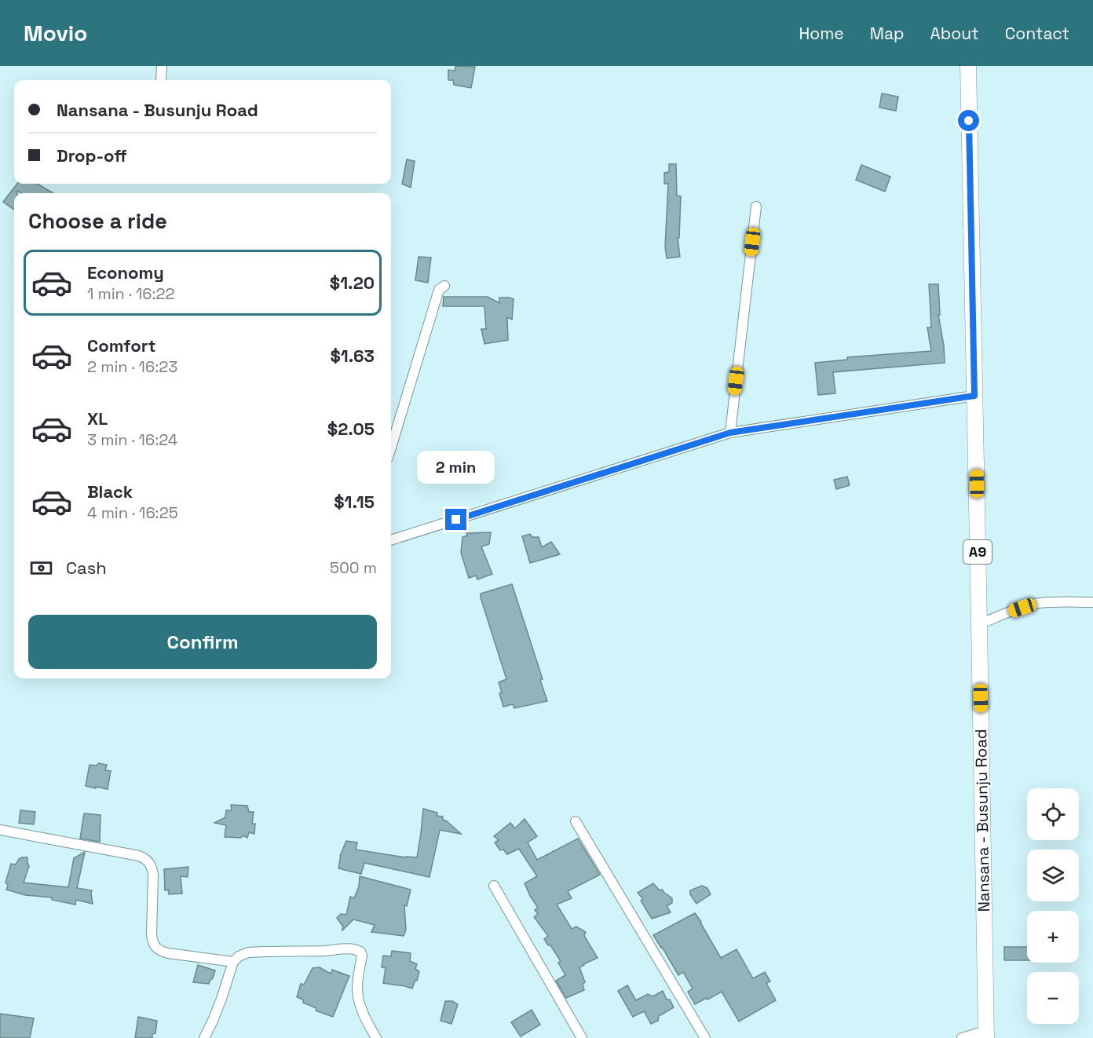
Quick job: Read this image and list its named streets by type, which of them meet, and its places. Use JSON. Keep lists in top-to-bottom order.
{
  "streets": {
    "main road": ["A9", "Nansana - Busunju Road"]
  },
  "page": {
    "header": "Movio",
    "nav": [
      "Home",
      "Map",
      "About",
      "Contact"
    ],
    "banner": ["Nansana - Busunju Road", "Drop-off"],
    "heading": "Choose a ride",
    "list": [
      {
        "name": "Economy",
        "note": "1 min · 16:22",
        "value": "$1.20"
      },
      {
        "name": "Comfort",
        "note": "2 min · 16:23",
        "value": "$1.63"
      },
      {
        "name": "XL",
        "note": "3 min · 16:24",
        "value": "$2.05"
      },
      {
        "name": "Black",
        "note": "4 min · 16:25",
        "value": "$1.15"
      }
    ],
    "bubble": "2 min",
    "pay": ["Cash", "500 m"],
    "buttons": "Confirm",
    "map_buttons": ["+", "−"]
  }
}
